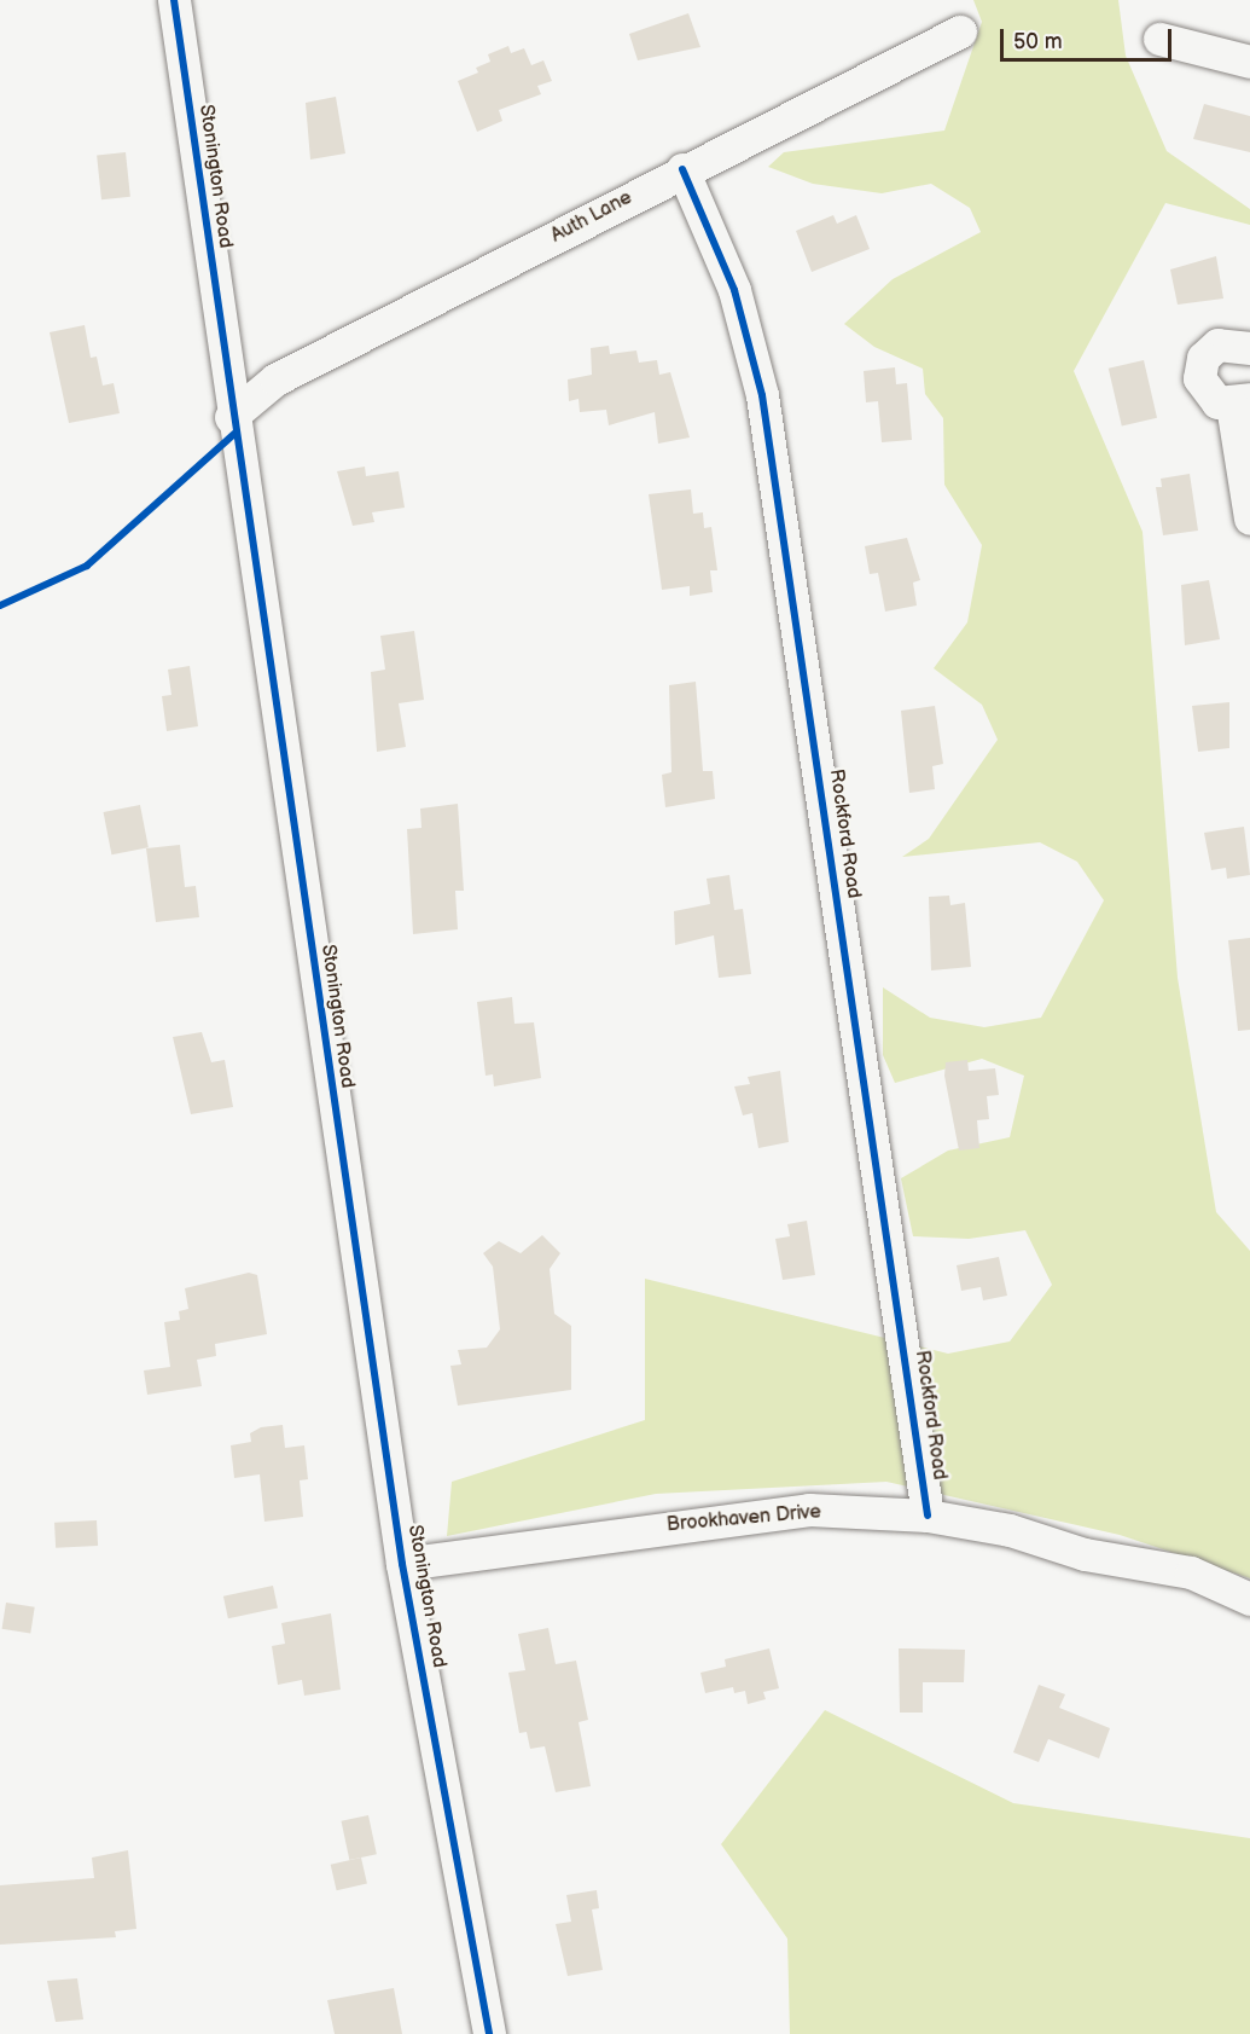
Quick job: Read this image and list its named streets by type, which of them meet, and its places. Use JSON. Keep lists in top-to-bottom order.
{
  "streets": {
    "street": [
      "Stonington Road",
      "Auth Lane",
      "Rockford Road",
      "Brookhaven Drive"
    ]
  },
  "crossings": [
    ["Stonington Road", "Auth Lane"],
    ["Stonington Road", "Brookhaven Drive"],
    ["Auth Lane", "Rockford Road"],
    ["Rockford Road", "Brookhaven Drive"]
  ],
  "scale_bar": "50 m"
}
